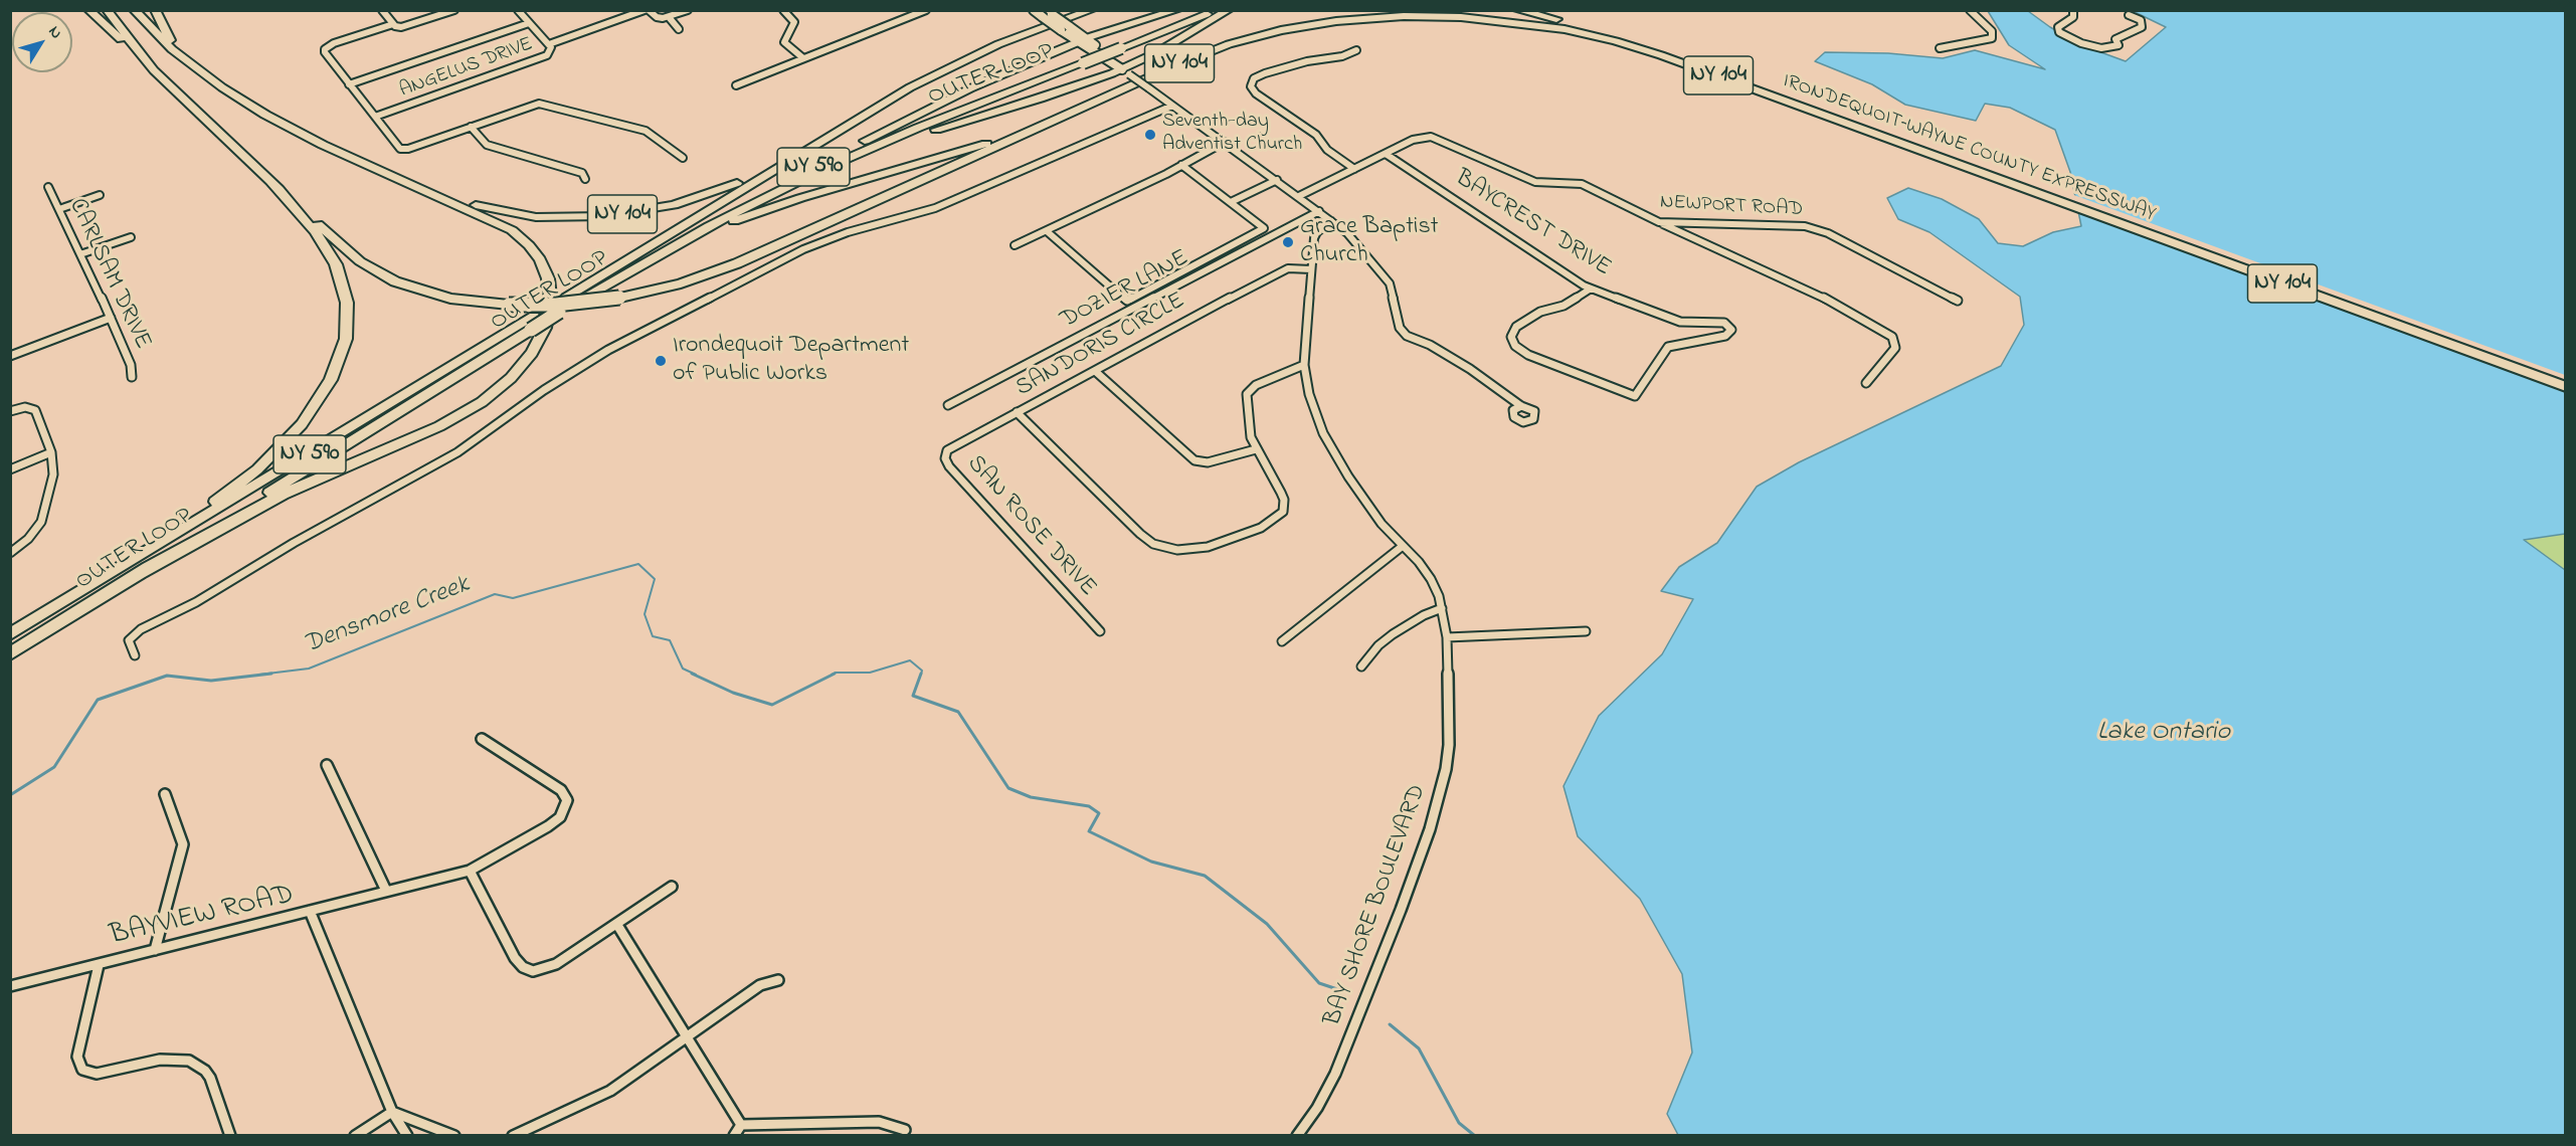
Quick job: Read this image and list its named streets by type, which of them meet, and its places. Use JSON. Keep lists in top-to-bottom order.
{
  "streets": {
    "highway": [
      "NY 104",
      "OUTER LOOP",
      "IRONDEQUOIT–WAYNE COUNTY EXPRESSWAY",
      "NY 590"
    ],
    "street": [
      "ANGELUS DRIVE",
      "NEWPORT ROAD",
      "BAYCREST DRIVE",
      "CARLSAM DRIVE",
      "DOZIER LANE",
      "SANDORIS CIRCLE",
      "SAN ROSE DRIVE",
      "BAY SHORE BOULEVARD",
      "BAYVIEW ROAD"
    ]
  },
  "crossings": [
    ["NY 104", "IRONDEQUOIT–WAYNE COUNTY EXPRESSWAY"],
    ["NEWPORT ROAD", "BAYCREST DRIVE"],
    ["SANDORIS CIRCLE", "SAN ROSE DRIVE"],
    ["SANDORIS CIRCLE", "BAY SHORE BOULEVARD"]
  ],
  "water": ["Densmore Creek", "Lake Ontario"],
  "places": ["Seventh-day Adventist Church", "Grace Baptist Church", "Irondequoit Department of Public Works"],
  "north": "top right"
}
